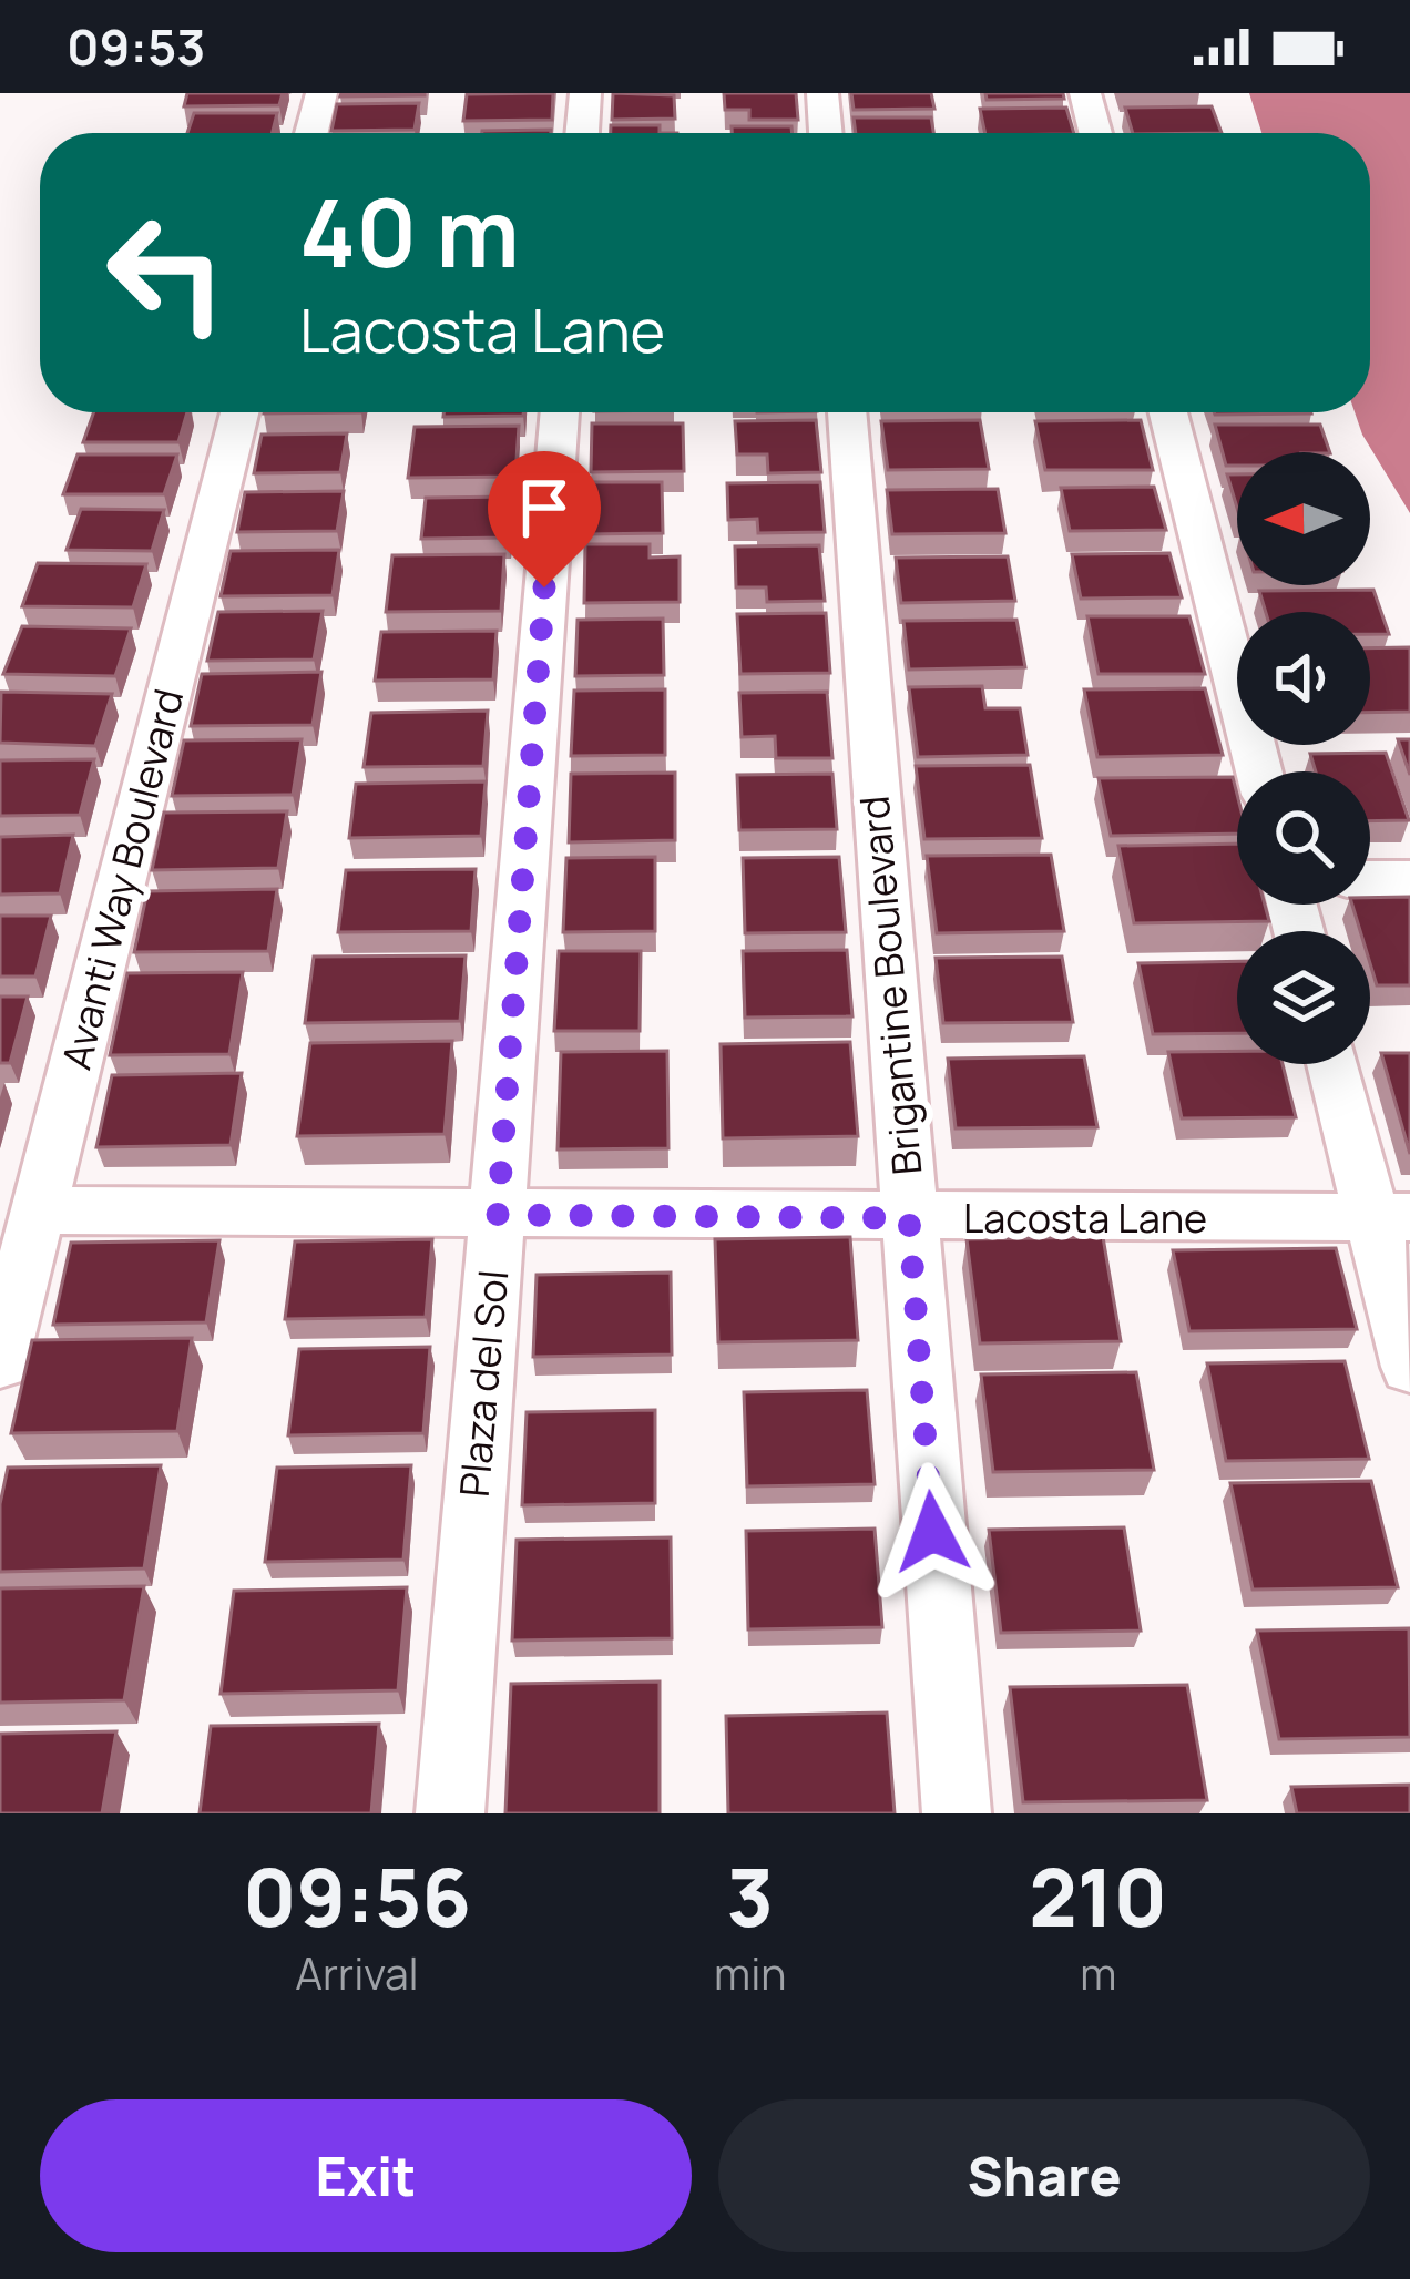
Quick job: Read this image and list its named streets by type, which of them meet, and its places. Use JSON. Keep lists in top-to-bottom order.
{
  "streets": {
    "street": [
      "Avanti Way Boulevard",
      "Brigantine Boulevard",
      "Lacosta Lane",
      "Plaza del Sol"
    ]
  },
  "crossings": [
    ["Avanti Way Boulevard", "Lacosta Lane"],
    ["Brigantine Boulevard", "Lacosta Lane"],
    ["Lacosta Lane", "Plaza del Sol"]
  ],
  "north": "left",
  "page": {
    "status": "09:53",
    "turn": ["40 m", "Lacosta Lane"],
    "eta": [
      "09:56",
      "Arrival",
      "3",
      "min",
      "210",
      "m"
    ],
    "buttons": ["Exit", "Share"]
  }
}
